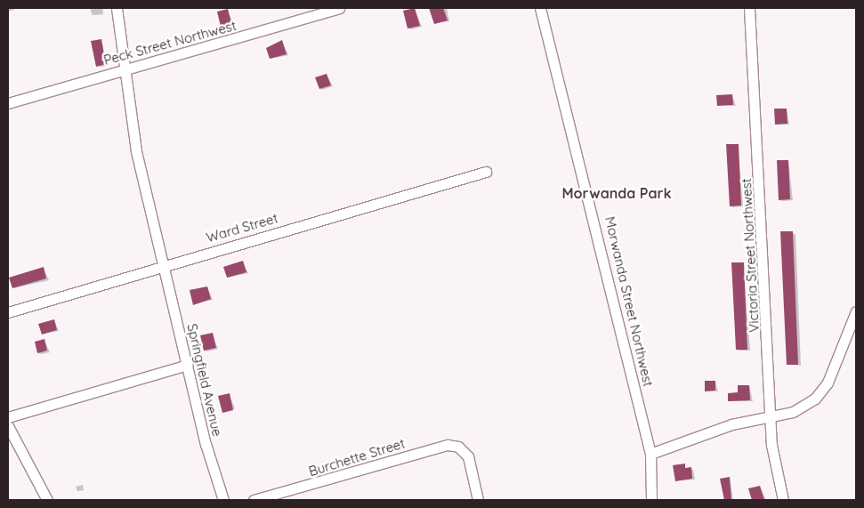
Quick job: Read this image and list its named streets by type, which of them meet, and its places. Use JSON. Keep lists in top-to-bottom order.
{
  "streets": {
    "street": [
      "Peck Street Northwest",
      "Ward Street",
      "Victoria Street Northwest",
      "Morwanda Street Northwest",
      "Springfield Avenue",
      "Burchette Street"
    ]
  },
  "crossings": [
    ["Peck Street Northwest", "Springfield Avenue"],
    ["Ward Street", "Springfield Avenue"]
  ],
  "districts": ["Morwanda Park"]
}
